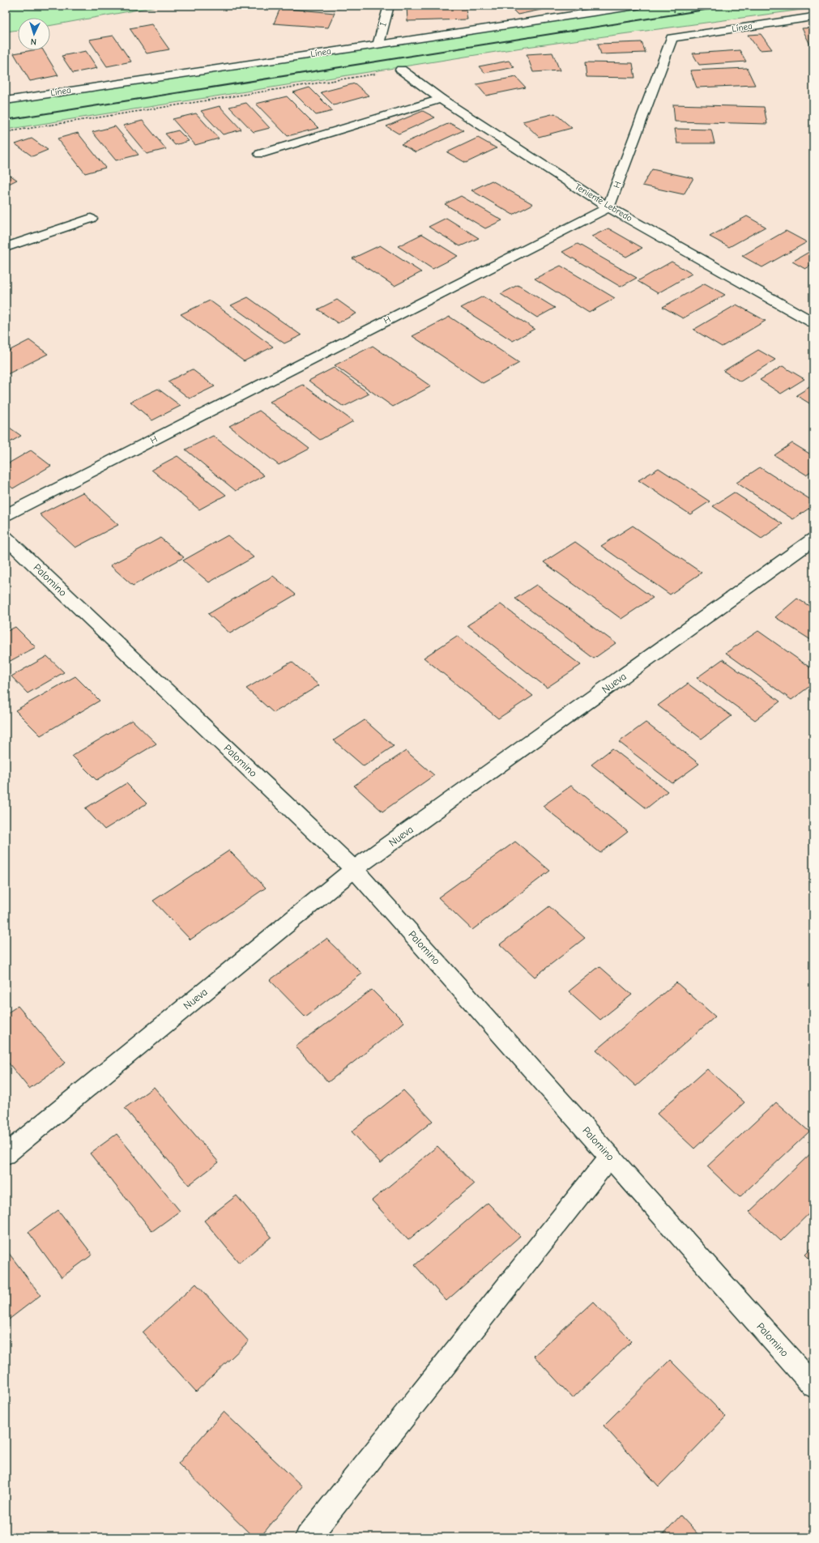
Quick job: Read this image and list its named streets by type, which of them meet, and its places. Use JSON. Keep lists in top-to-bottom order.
{
  "streets": {
    "street": [
      "I",
      "Línea",
      "H",
      "Teniente Lebredo",
      "Palomino",
      "Nueva"
    ]
  },
  "crossings": [
    ["I", "Línea"],
    ["Línea", "H"],
    ["H", "Teniente Lebredo"],
    ["Palomino", "Nueva"]
  ],
  "north": "bottom"
}
